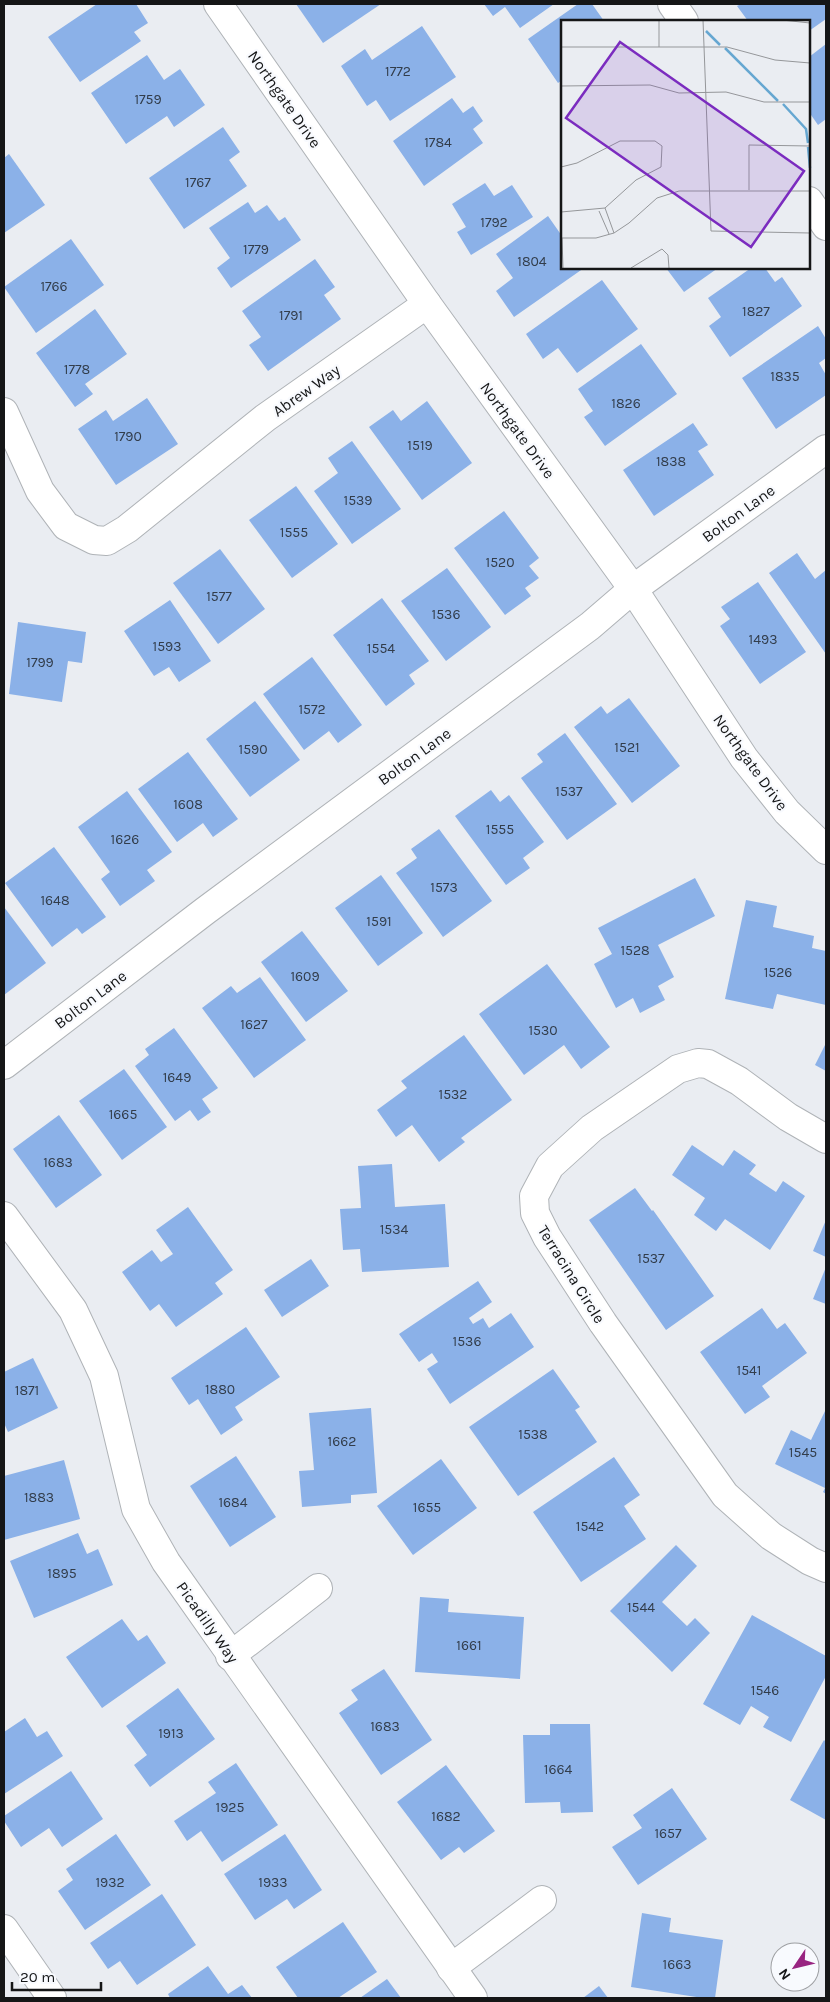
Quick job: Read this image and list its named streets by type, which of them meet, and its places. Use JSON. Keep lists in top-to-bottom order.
{
  "streets": {
    "street": [
      "Northgate Drive",
      "Abrew Way",
      "Bolton Lane",
      "Terracina Circle",
      "Picadilly Way"
    ]
  },
  "crossings": [
    ["Northgate Drive", "Abrew Way"],
    ["Northgate Drive", "Bolton Lane"]
  ],
  "house_numbers": [
    "1772",
    "1759",
    "1784",
    "1767",
    "1792",
    "1779",
    "1804",
    "1766",
    "1827",
    "1791",
    "1778",
    "1835",
    "1826",
    "1790",
    "1519",
    "1838",
    "1539",
    "1555",
    "1520",
    "1577",
    "1536",
    "1493",
    "1593",
    "1554",
    "1799",
    "1572",
    "1521",
    "1590",
    "1537",
    "1608",
    "1555",
    "1626",
    "1573",
    "1648",
    "1591",
    "1528",
    "1526",
    "1609",
    "1627",
    "1530",
    "1649",
    "1532",
    "1665",
    "1683",
    "1534",
    "1537",
    "1536",
    "1541",
    "1880",
    "1871",
    "1538",
    "1662",
    "1545",
    "1883",
    "1684",
    "1655",
    "1542",
    "1895",
    "1544",
    "1661",
    "1546",
    "1683",
    "1913",
    "1664",
    "1925",
    "1682",
    "1657",
    "1932",
    "1933",
    "1663"
  ],
  "scale_bar": "20 m",
  "north": "bottom left"
}
